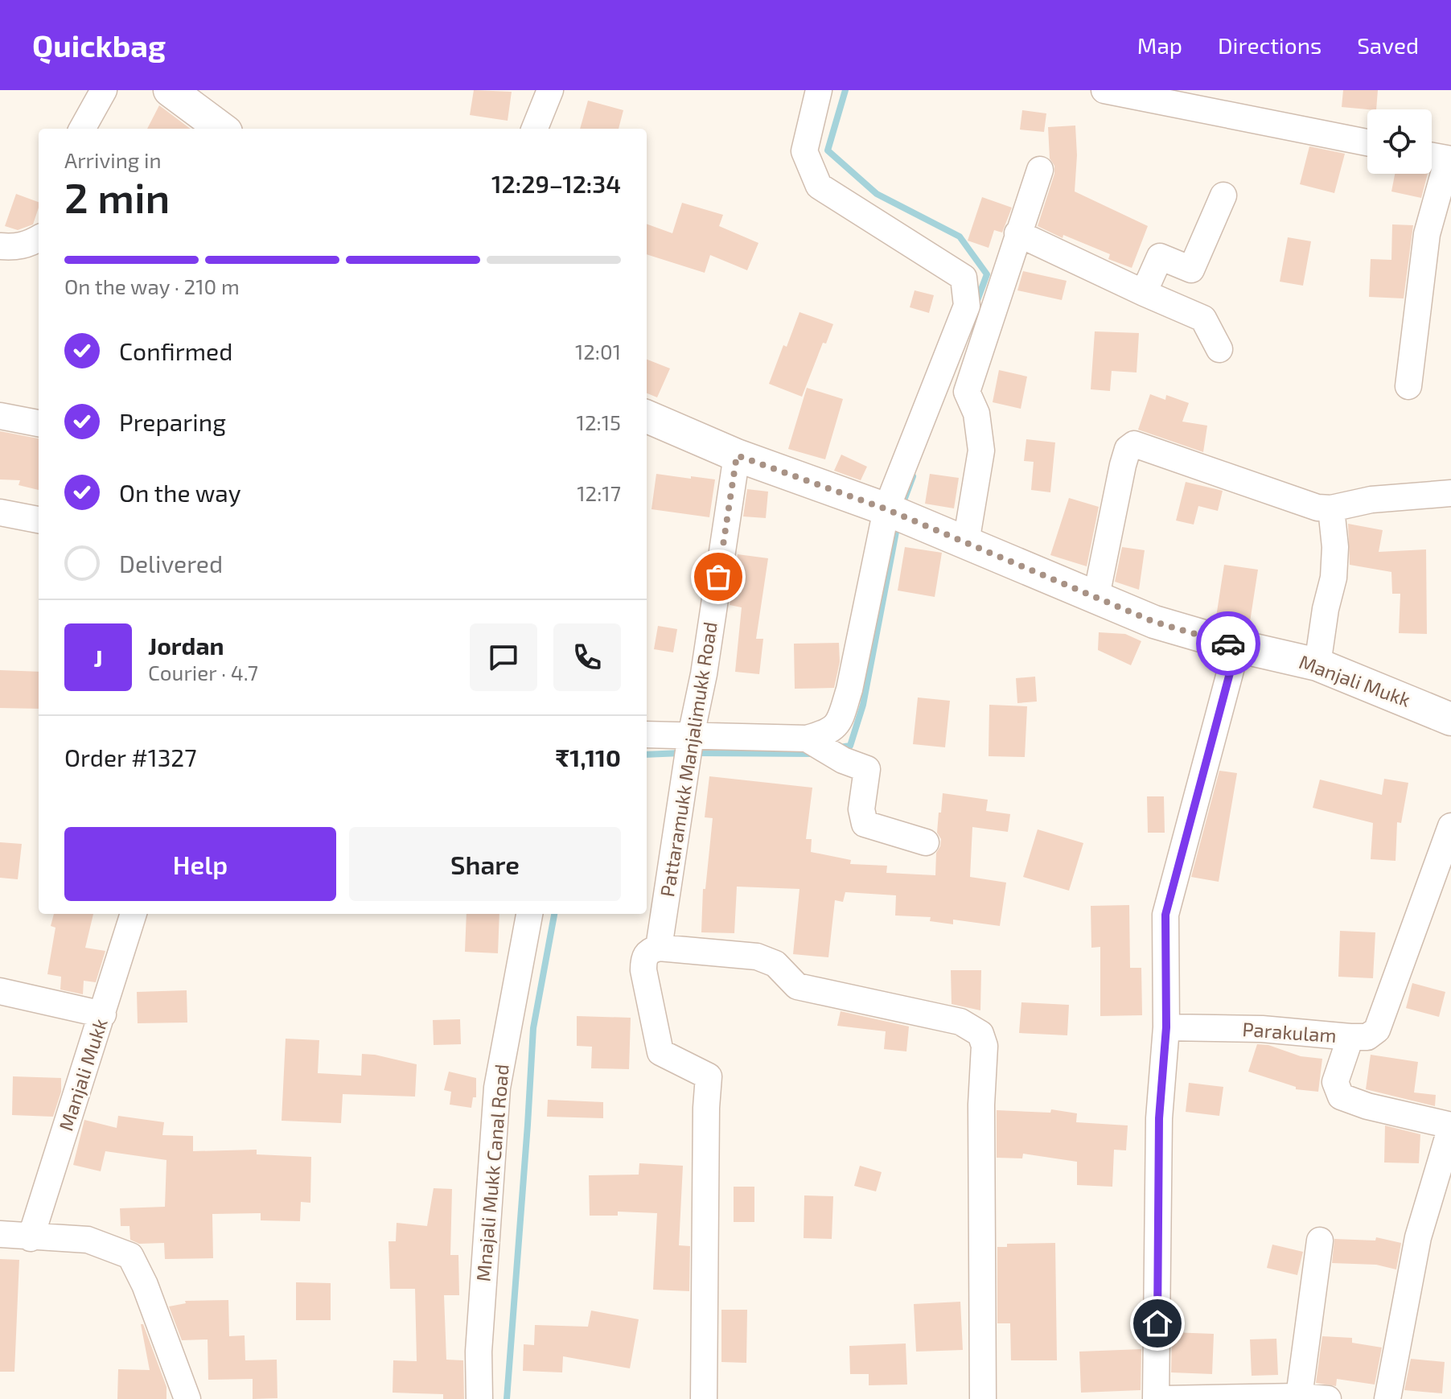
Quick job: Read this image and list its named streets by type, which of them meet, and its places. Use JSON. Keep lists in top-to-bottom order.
{
  "streets": {
    "street": [
      "Manjali Mukk",
      "Pattaramukk Manjalimukk Road",
      "Parakulam",
      "Mnajali Mukk Canal Road"
    ]
  },
  "crossings": [
    ["Manjali Mukk", "Pattaramukk Manjalimukk Road"]
  ],
  "page": {
    "header": "Quickbag",
    "nav": ["Map", "Directions", "Saved"],
    "heading": ["2 min", "Arriving in", "12:29–12:34"],
    "panel": [
      "Jordan",
      "Courier · 4.7",
      "Order #1327",
      "₹1,110"
    ],
    "bar": "On the way · 210 m",
    "list": [
      ["Confirmed", "12:01"],
      ["Preparing", "12:15"],
      ["On the way", "12:17"],
      "Delivered"
    ],
    "round": "J",
    "buttons": ["Help", "Share"]
  }
}
